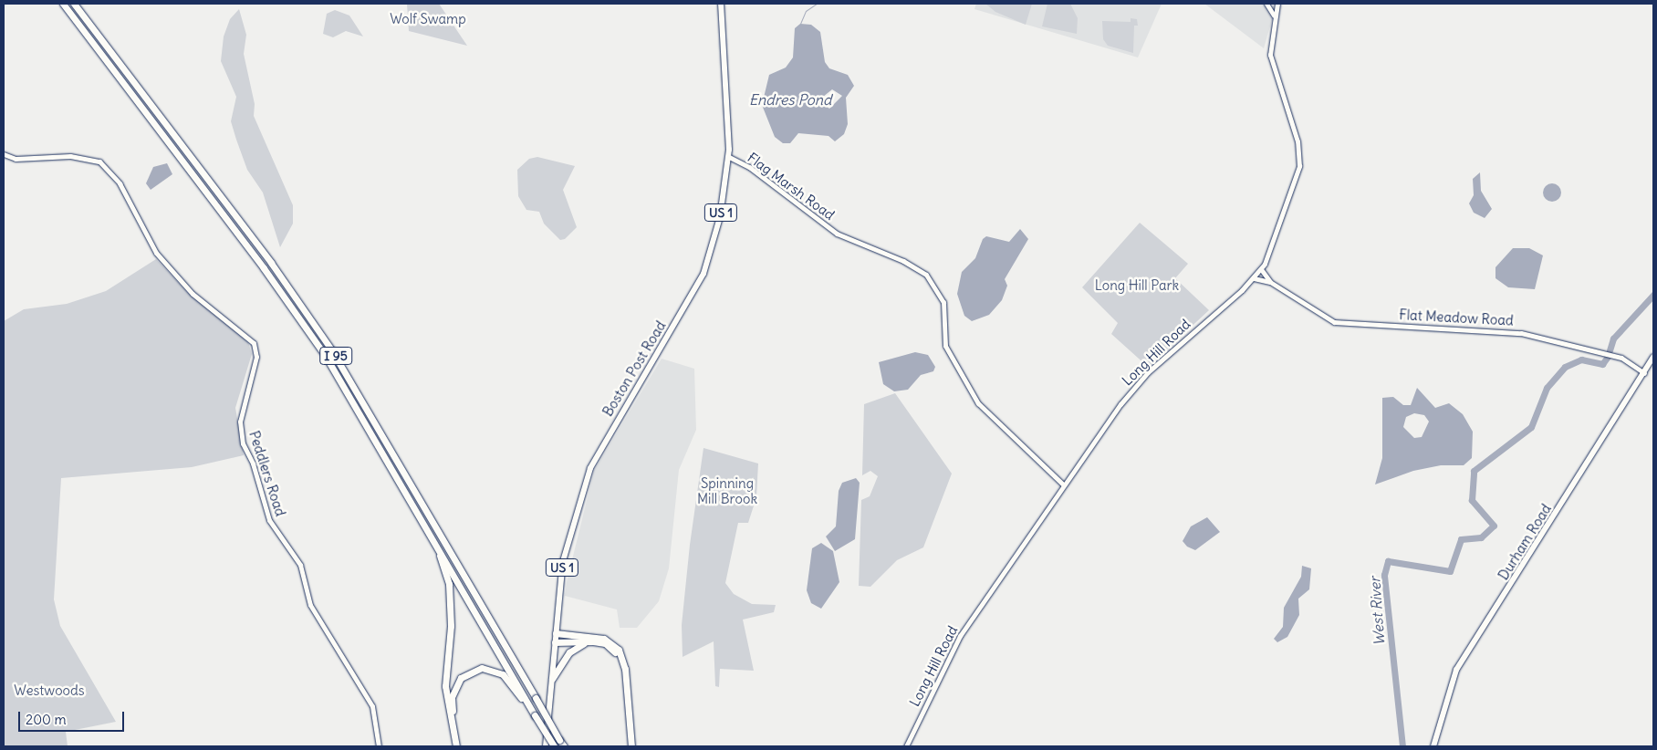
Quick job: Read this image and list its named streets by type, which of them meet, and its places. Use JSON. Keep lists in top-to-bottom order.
{
  "streets": {
    "highway": ["I 95"],
    "main road": ["US 1", "Boston Post Road", "Durham Road"],
    "street": [
      "Flag Marsh Road",
      "Flat Meadow Road",
      "Long Hill Road",
      "Peddlers Road"
    ]
  },
  "crossings": [
    ["Flag Marsh Road", "Long Hill Road"],
    ["Flag Marsh Road", "Boston Post Road"],
    ["Flat Meadow Road", "Long Hill Road"],
    ["Flat Meadow Road", "Durham Road"]
  ],
  "water": ["Endres Pond", "West River"],
  "parks": [
    "Wolf Swamp",
    "Long Hill Park",
    "Spinning Mill Brook",
    "Westwoods"
  ],
  "scale_bar": "200 m"
}
